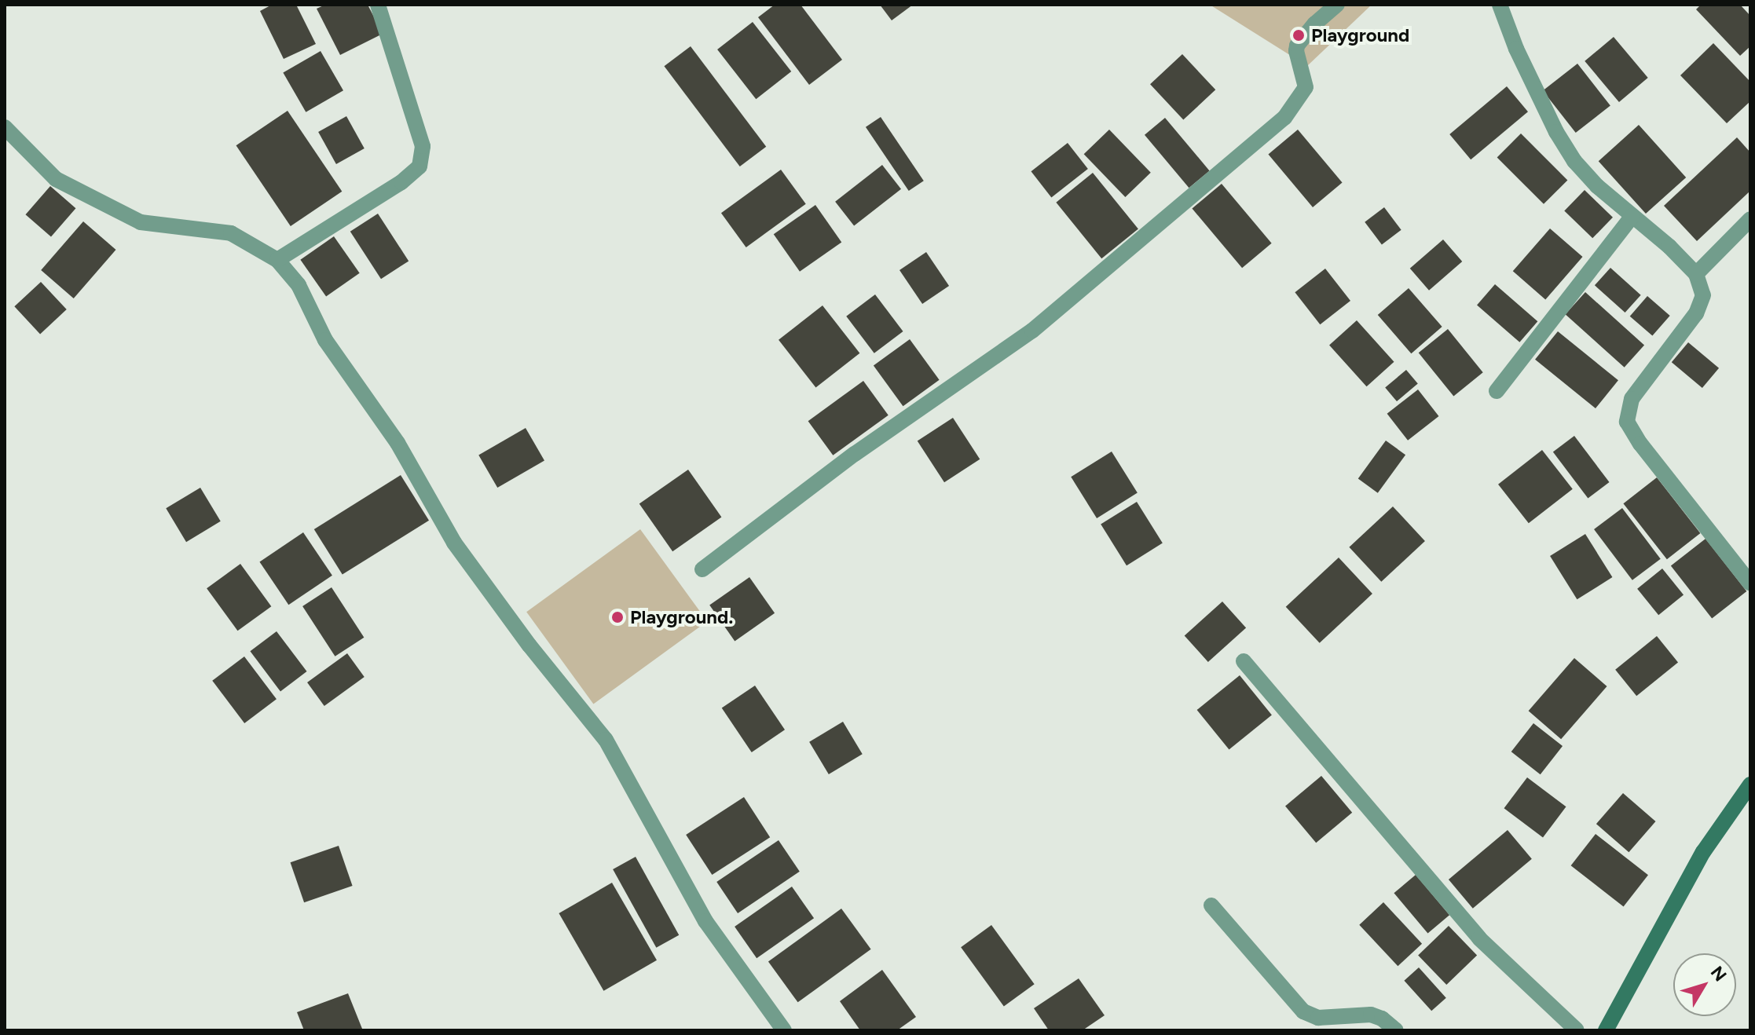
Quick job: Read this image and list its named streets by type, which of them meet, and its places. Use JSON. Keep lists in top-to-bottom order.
{
  "places": ["Playground", "Playground."],
  "north": "top right"
}
